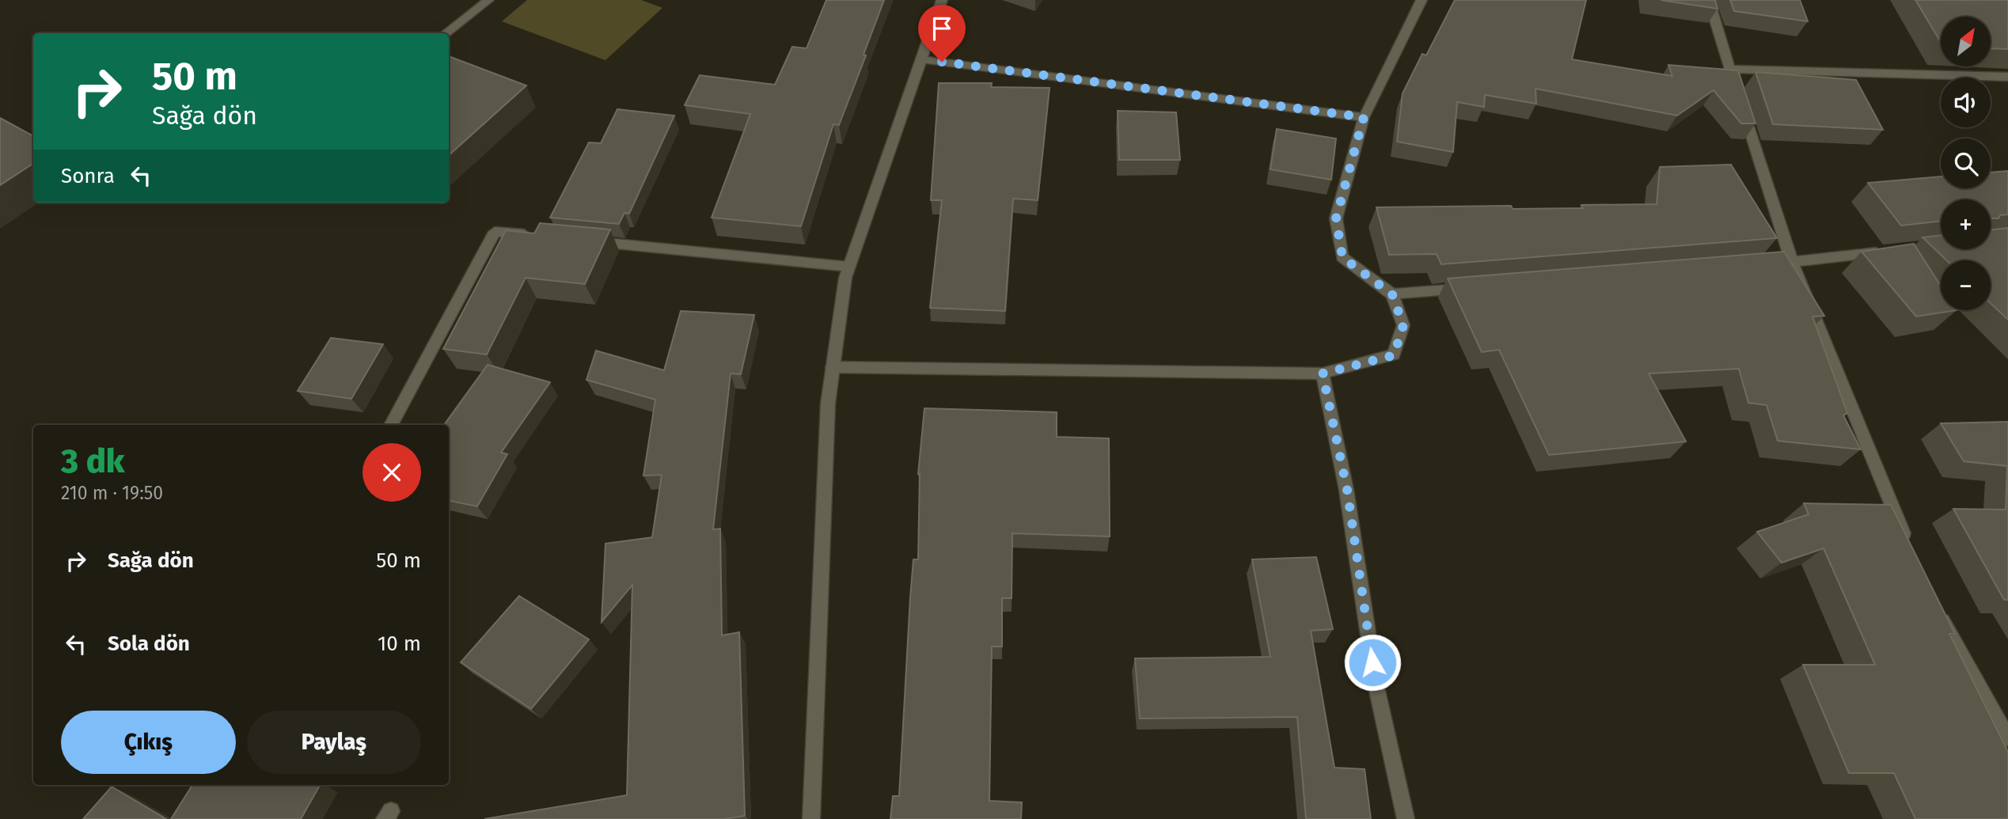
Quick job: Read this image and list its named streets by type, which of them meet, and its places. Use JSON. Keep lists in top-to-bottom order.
{
  "north": "top right",
  "page": {
    "map_buttons": ["+", "−"],
    "turn": ["50 m", "Sağa dön"],
    "then": "Sonra",
    "heading": ["3 dk", "210 m · 19:50"],
    "list": [
      {
        "name": "Sağa dön",
        "value": "50 m"
      },
      {
        "name": "Sola dön",
        "value": "10 m"
      }
    ],
    "buttons": ["Çıkış", "Paylaş"]
  }
}
